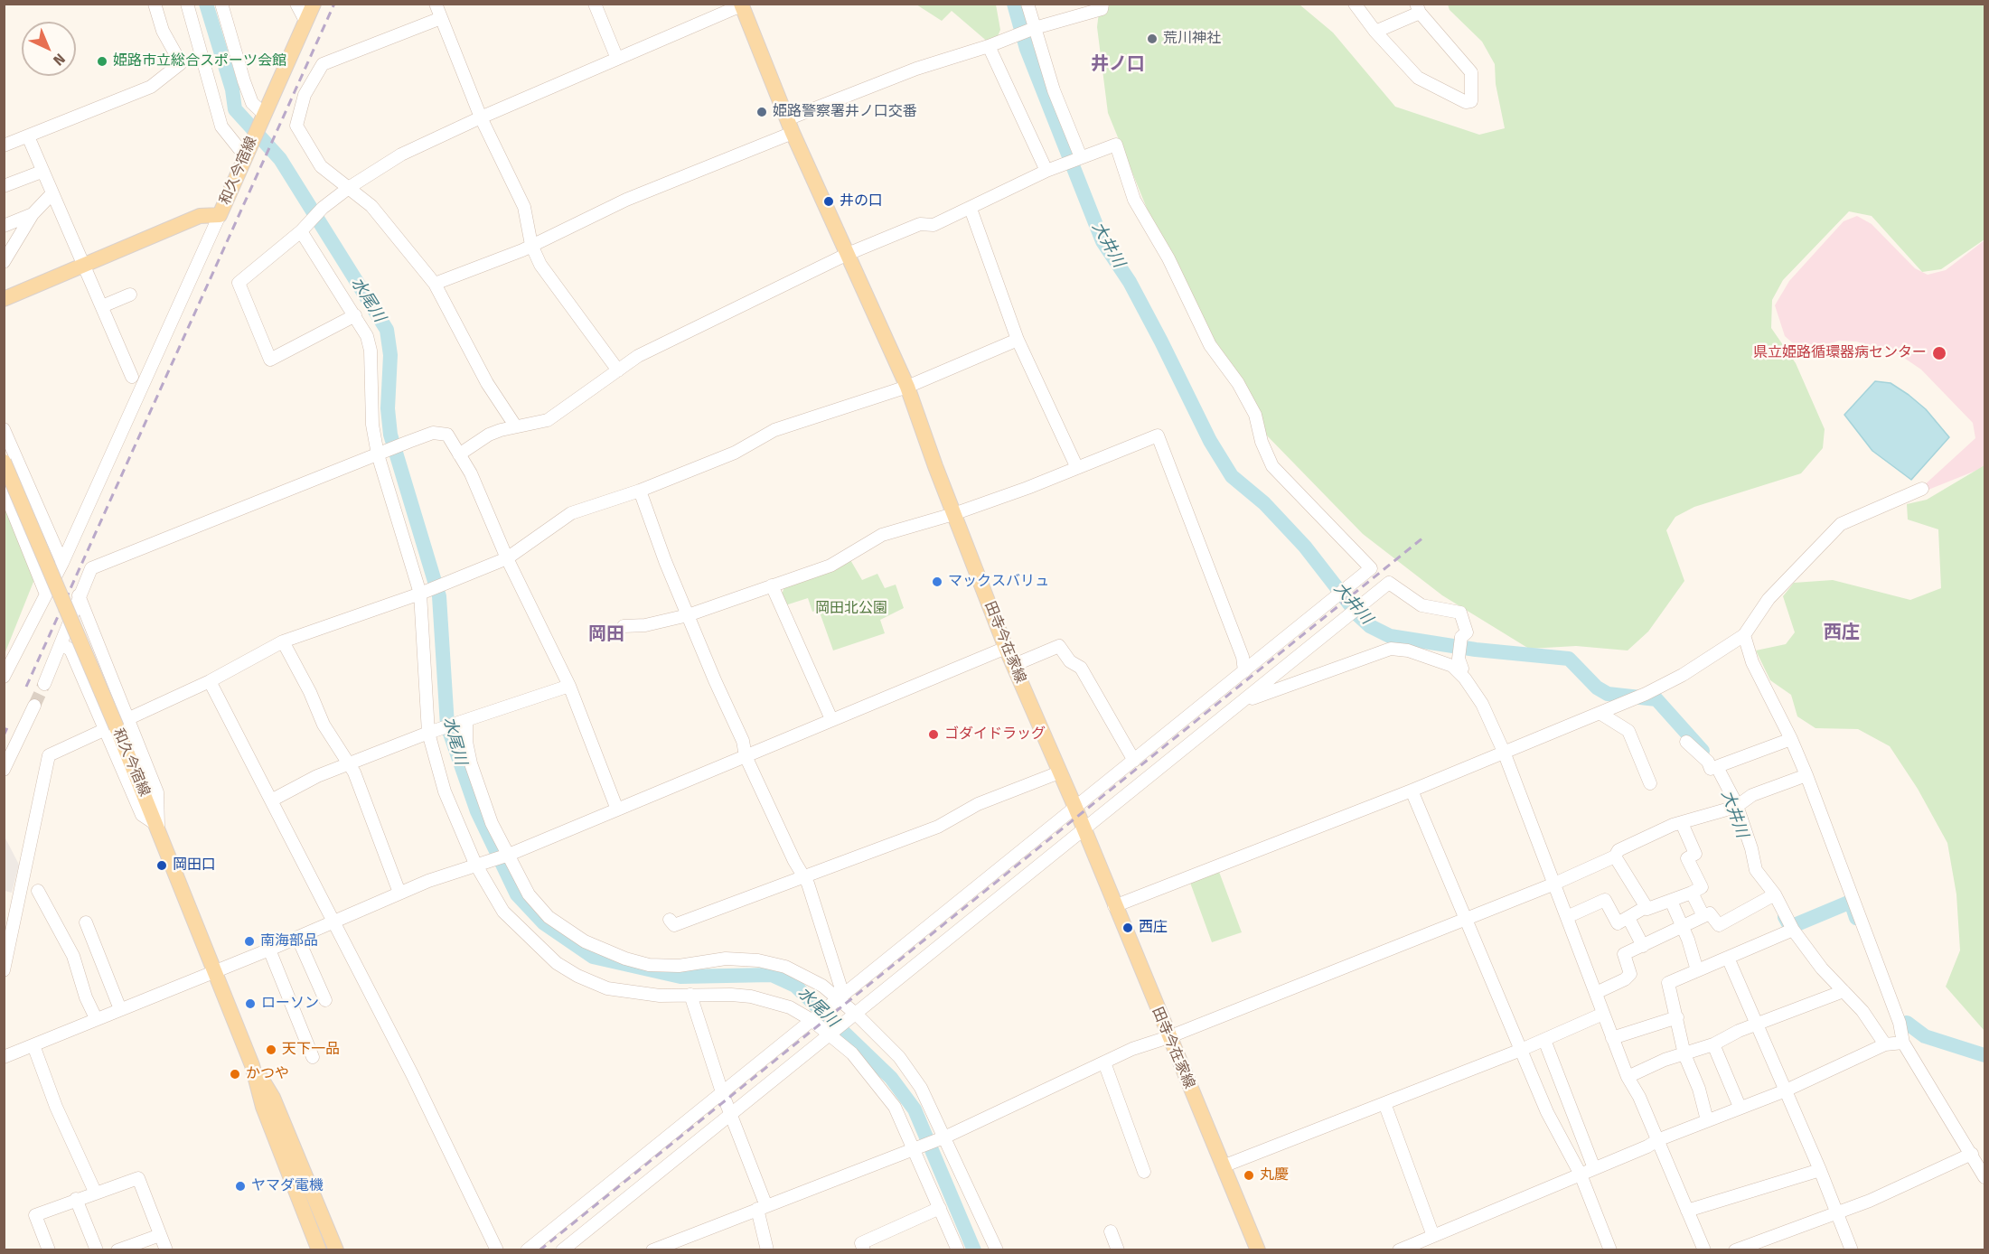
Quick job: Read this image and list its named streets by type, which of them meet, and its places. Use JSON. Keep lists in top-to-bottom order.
{
  "streets": {
    "main road": ["和久今宿線", "田寺今在家線"]
  },
  "districts": ["井ノ口", "西庄", "岡田"],
  "water": ["大井川", "水尾川"],
  "parks": ["岡田北公園"],
  "places": [
    "荒川神社",
    "姫路市立総合スポーツ会館",
    "姫路警察署井ノ口交番",
    "井の口",
    "県立姫路循環器病センター",
    "マックスバリュ",
    "ゴダイドラッグ",
    "岡田口",
    "西庄",
    "南海部品",
    "ローソン",
    "天下一品",
    "かつや",
    "丸慶",
    "ヤマダ電機"
  ],
  "north": "bottom right"
}
